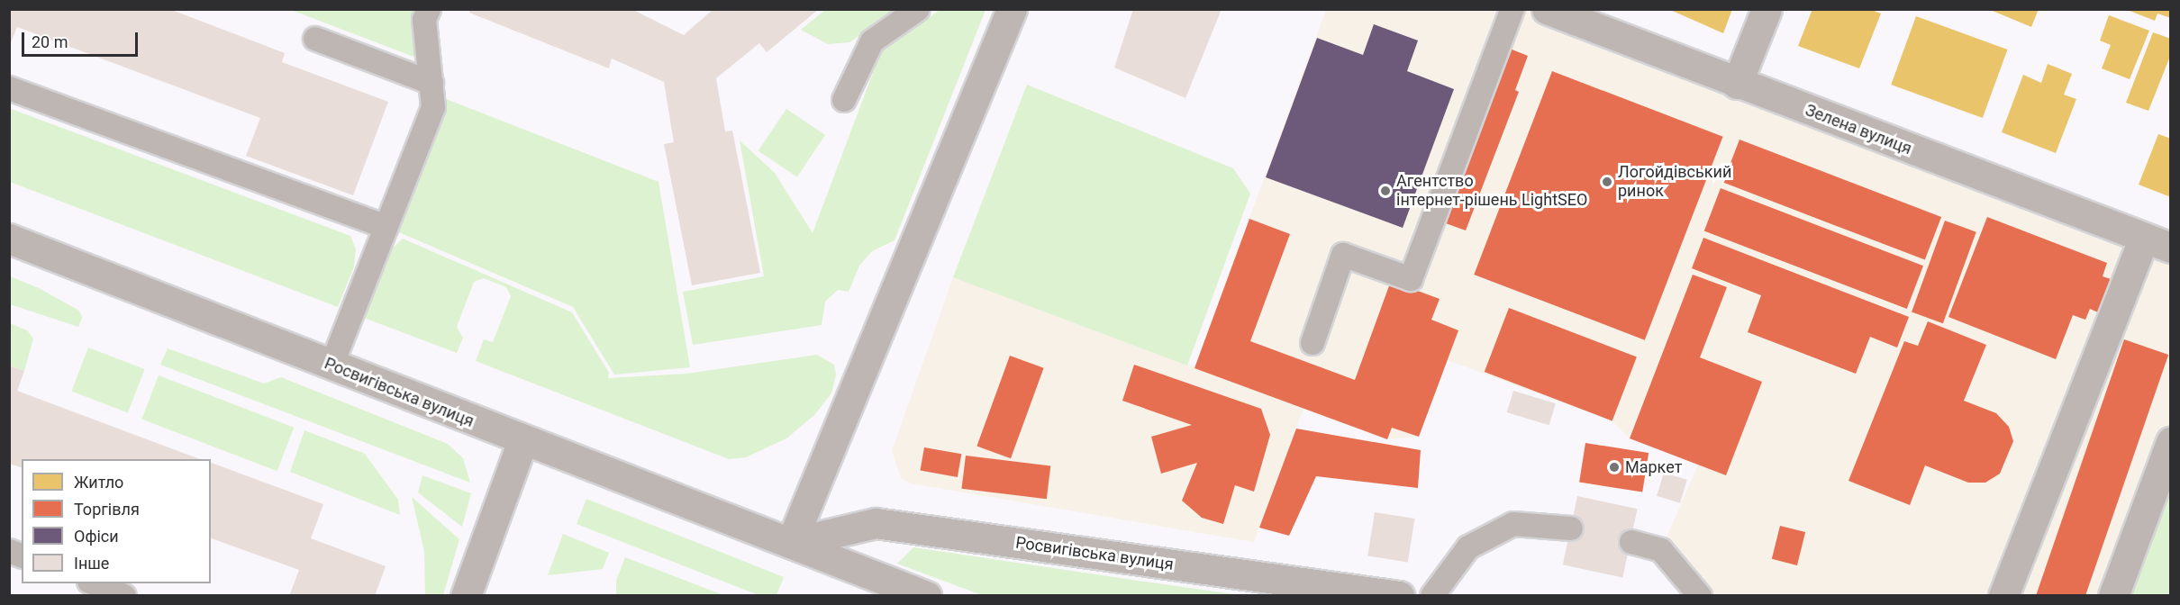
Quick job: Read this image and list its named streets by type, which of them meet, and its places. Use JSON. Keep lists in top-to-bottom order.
{
  "streets": {
    "street": ["Зелена вулиця", "Росвигівська вулиця"]
  },
  "places": ["Логойдівський ринок", "Агентство інтернет-рішень LightSEO", "Маркет"],
  "legend": [
    "Житло",
    "Торгівля",
    "Офіси",
    "Інше"
  ],
  "scale_bar": "20 m"
}
